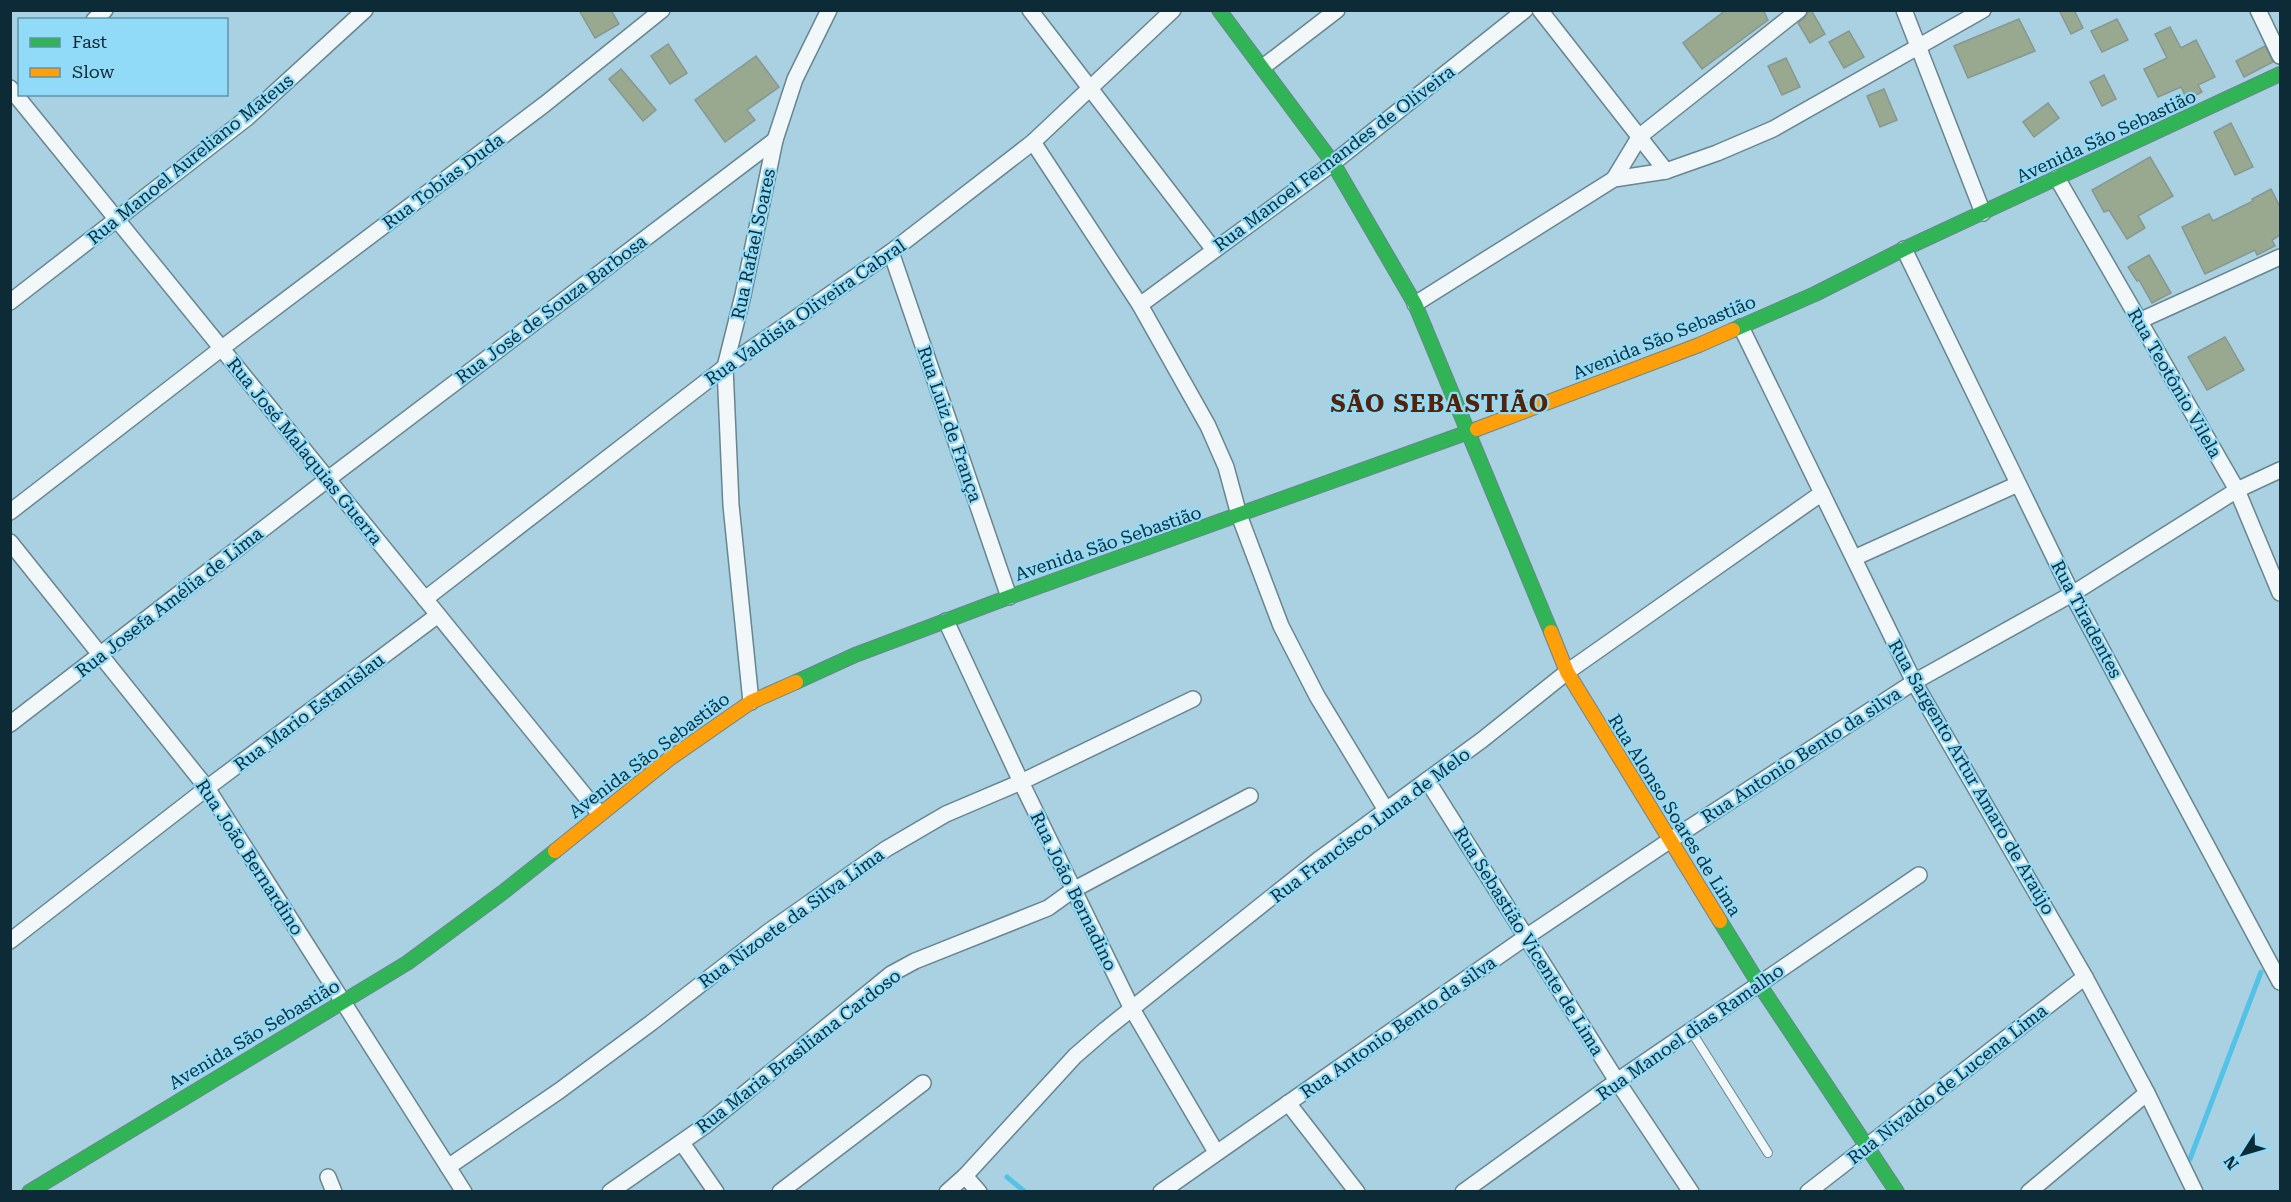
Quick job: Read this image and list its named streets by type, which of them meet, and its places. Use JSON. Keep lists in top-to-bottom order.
{
  "streets": {
    "main road": ["Avenida São Sebastião", "Rua Alonso Soares de Lima"],
    "street": [
      "Rua Manoel Fernandes de Oliveira",
      "Rua Manoel Aureliano Mateus",
      "Rua Tobias Duda",
      "Rua Rafael Soares",
      "Rua José de Souza Barbosa",
      "Rua Valdisia Oliveira Cabral",
      "Rua Teotônio Vilela",
      "Rua Luiz de França",
      "Rua José Malaquias Guerra",
      "Rua Josefa Amélia de Lima",
      "Rua Tiradentes",
      "Rua Mario Estanislau",
      "Rua Antonio Bento da silva",
      "Rua Sargento Artur Amaro de Araújo",
      "Rua Francisco Luna de Melo",
      "Rua João Bernardino",
      "Rua João Bernadino",
      "Rua Nizoete da Silva Lima",
      "Rua Sebastião Vicente de Lima",
      "Rua Manoel dias Ramalho",
      "Rua Maria Brasiliana Cardoso",
      "Rua Nivaldo de Lucena Lima"
    ]
  },
  "crossings": [
    ["Avenida São Sebastião", "Rua Rafael Soares"],
    ["Avenida São Sebastião", "Rua Teotônio Vilela"],
    ["Avenida São Sebastião", "Rua Luiz de França"],
    ["Avenida São Sebastião", "Rua José Malaquias Guerra"],
    ["Avenida São Sebastião", "Rua Tiradentes"],
    ["Avenida São Sebastião", "Rua Sargento Artur Amaro de Araújo"],
    ["Avenida São Sebastião", "Rua Alonso Soares de Lima"],
    ["Avenida São Sebastião", "Rua João Bernardino"],
    ["Avenida São Sebastião", "Rua João Bernadino"],
    ["Rua Manoel Fernandes de Oliveira", "Rua Alonso Soares de Lima"],
    ["Rua Manoel Aureliano Mateus", "Rua José Malaquias Guerra"],
    ["Rua Tobias Duda", "Rua José Malaquias Guerra"],
    ["Rua Rafael Soares", "Rua José de Souza Barbosa"],
    ["Rua Rafael Soares", "Rua Valdisia Oliveira Cabral"],
    ["Rua José de Souza Barbosa", "Rua José Malaquias Guerra"],
    ["Rua José de Souza Barbosa", "Rua Josefa Amélia de Lima"],
    ["Rua Valdisia Oliveira Cabral", "Rua Luiz de França"],
    ["Rua Valdisia Oliveira Cabral", "Rua José Malaquias Guerra"],
    ["Rua Teotônio Vilela", "Rua Antonio Bento da silva"],
    ["Rua José Malaquias Guerra", "Rua Josefa Amélia de Lima"],
    ["Rua José Malaquias Guerra", "Rua Mario Estanislau"],
    ["Rua Josefa Amélia de Lima", "Rua João Bernardino"],
    ["Rua Tiradentes", "Rua Antonio Bento da silva"],
    ["Rua Mario Estanislau", "Rua João Bernardino"],
    ["Rua Antonio Bento da silva", "Rua Sargento Artur Amaro de Araújo"],
    ["Rua Antonio Bento da silva", "Rua Alonso Soares de Lima"],
    ["Rua Antonio Bento da silva", "Rua João Bernadino"],
    ["Rua Antonio Bento da silva", "Rua Sebastião Vicente de Lima"],
    ["Rua Sargento Artur Amaro de Araújo", "Rua Francisco Luna de Melo"],
    ["Rua Sargento Artur Amaro de Araújo", "Rua Nivaldo de Lucena Lima"],
    ["Rua Alonso Soares de Lima", "Rua Francisco Luna de Melo"],
    ["Rua Alonso Soares de Lima", "Rua Manoel dias Ramalho"],
    ["Rua Alonso Soares de Lima", "Rua Nivaldo de Lucena Lima"],
    ["Rua Francisco Luna de Melo", "Rua João Bernadino"],
    ["Rua Francisco Luna de Melo", "Rua Sebastião Vicente de Lima"],
    ["Rua João Bernardino", "Rua Nizoete da Silva Lima"],
    ["Rua João Bernadino", "Rua Nizoete da Silva Lima"],
    ["Rua João Bernadino", "Rua Maria Brasiliana Cardoso"],
    ["Rua Sebastião Vicente de Lima", "Rua Manoel dias Ramalho"]
  ],
  "districts": ["SÃO SEBASTIÃO"],
  "legend": ["Fast", "Slow"],
  "north": "bottom left"
}
